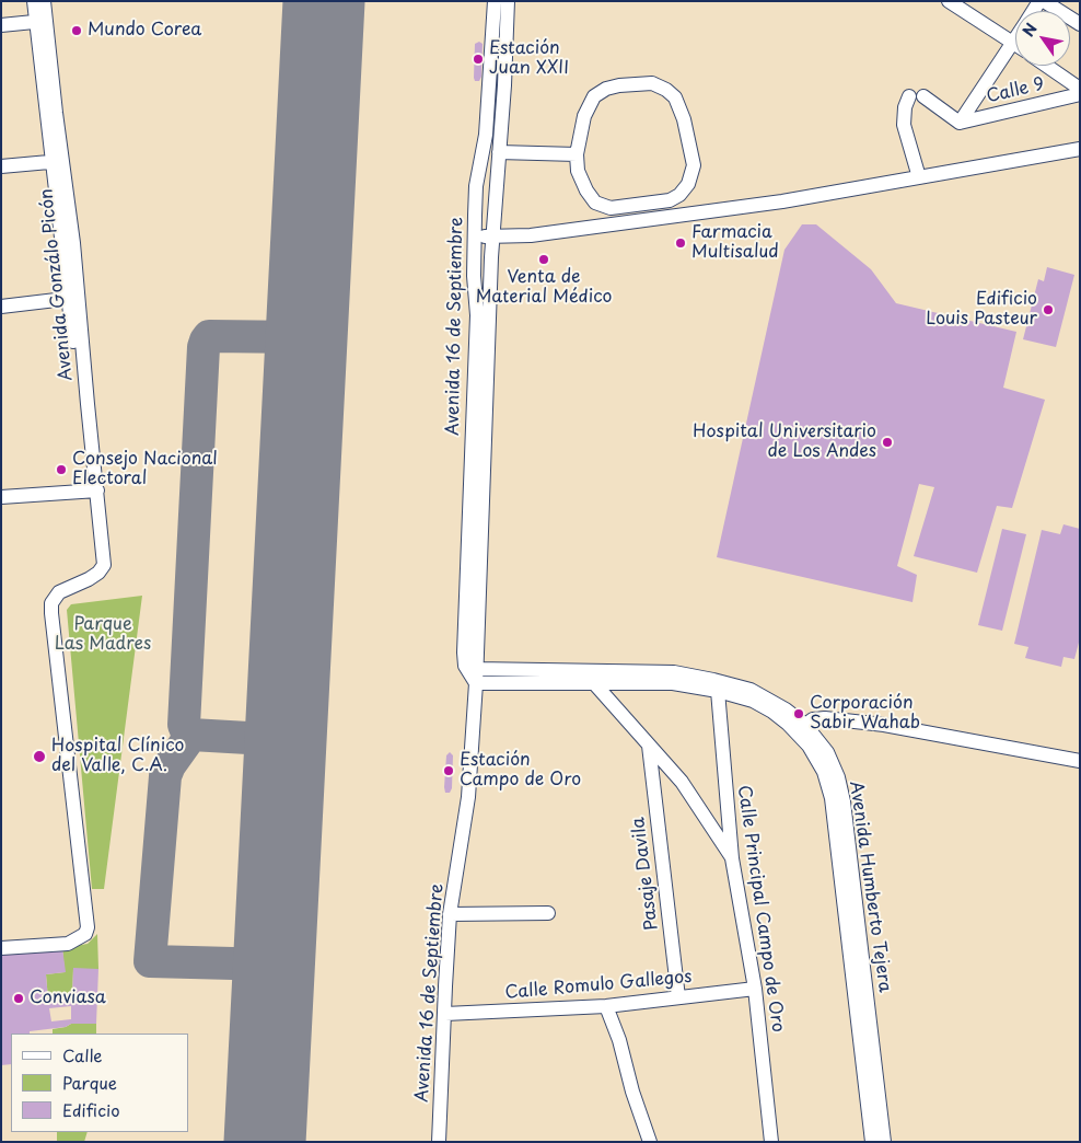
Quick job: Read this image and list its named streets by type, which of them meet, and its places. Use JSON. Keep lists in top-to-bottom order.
{
  "streets": {
    "street": [
      "Calle 9",
      "Avenida Gonzálo Picón",
      "Avenida 16 de Septiembre",
      "Pasaje Davila",
      "Avenida Humberto Tejera",
      "Calle Principal Campo de Oro",
      "Calle Romulo Gallegos"
    ]
  },
  "crossings": [
    ["Avenida 16 de Septiembre", "Avenida Humberto Tejera"],
    ["Avenida 16 de Septiembre", "Calle Romulo Gallegos"],
    ["Pasaje Davila", "Calle Romulo Gallegos"],
    ["Avenida Humberto Tejera", "Calle Principal Campo de Oro"],
    ["Calle Principal Campo de Oro", "Calle Romulo Gallegos"]
  ],
  "parks": ["Parque Las Madres"],
  "places": [
    "Mundo Corea",
    "Estación Juan XXII",
    "Farmacia Multisalud",
    "Venta de Material Médico",
    "Edificio Louis Pasteur",
    "Hospital Universitario de Los Andes",
    "Consejo Nacional Electoral",
    "Corporación Sabir Wahab",
    "Hospital Clínico del Valle, C.A.",
    "Estación Campo de Oro",
    "Conviasa"
  ],
  "legend": ["Calle", "Parque", "Edificio"],
  "north": "top left"
}
